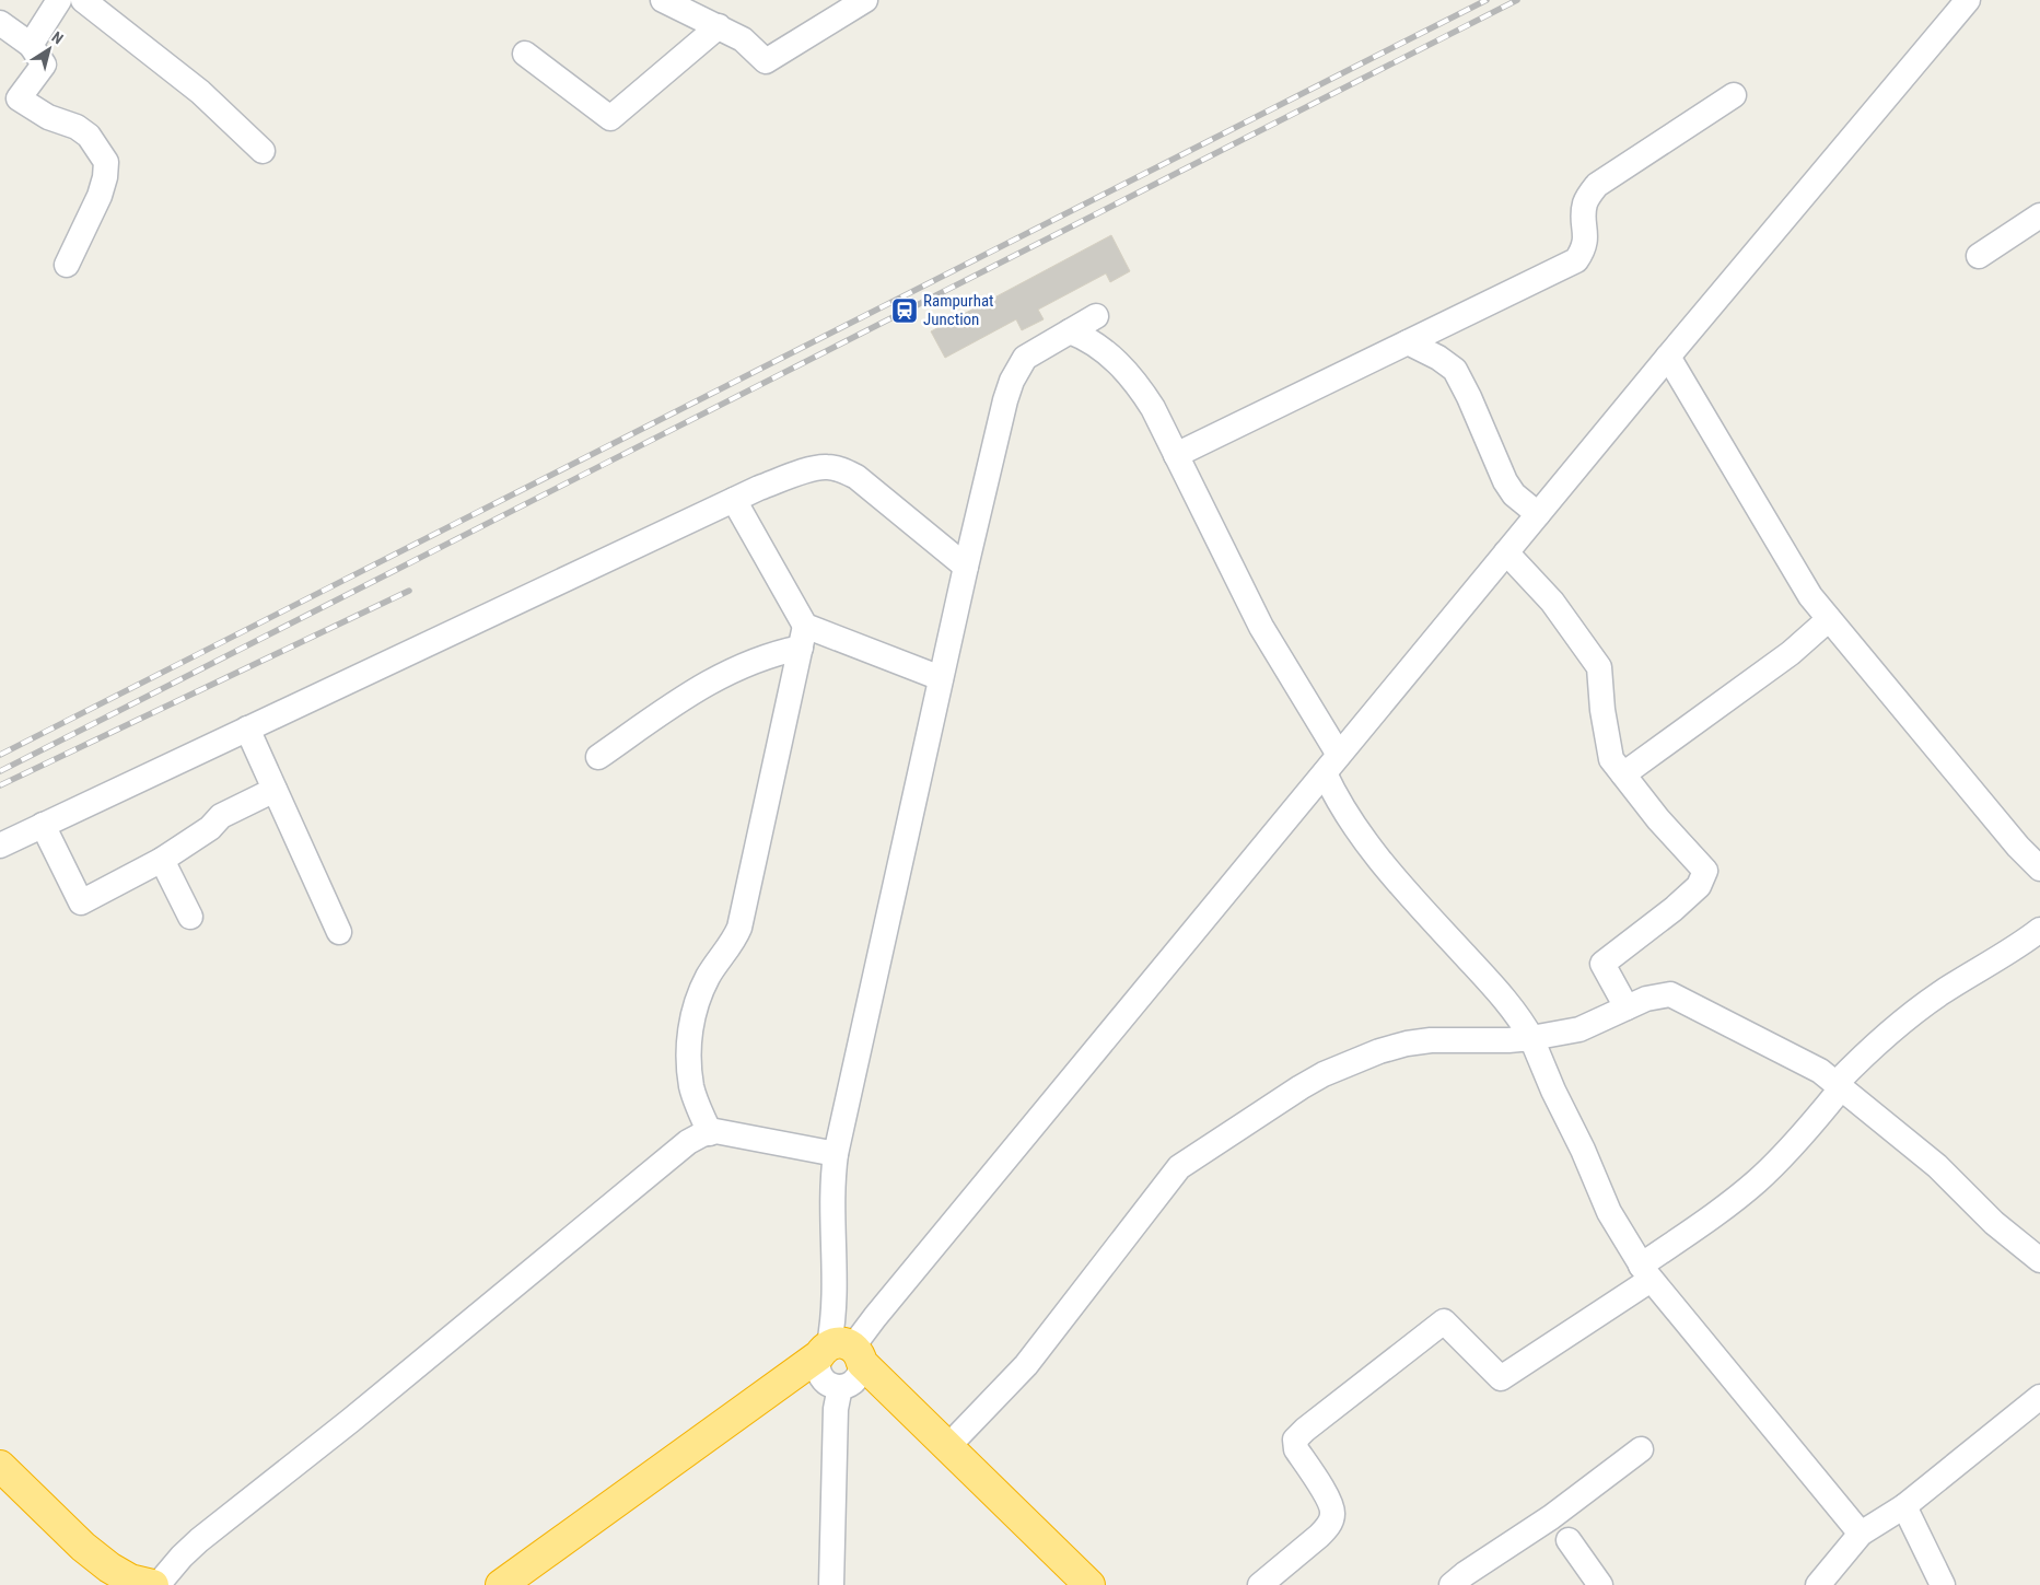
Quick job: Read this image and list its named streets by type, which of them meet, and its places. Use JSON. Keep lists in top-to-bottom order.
{
  "places": {
    "station": ["Rampurhat Junction"]
  },
  "north": "top right"
}
